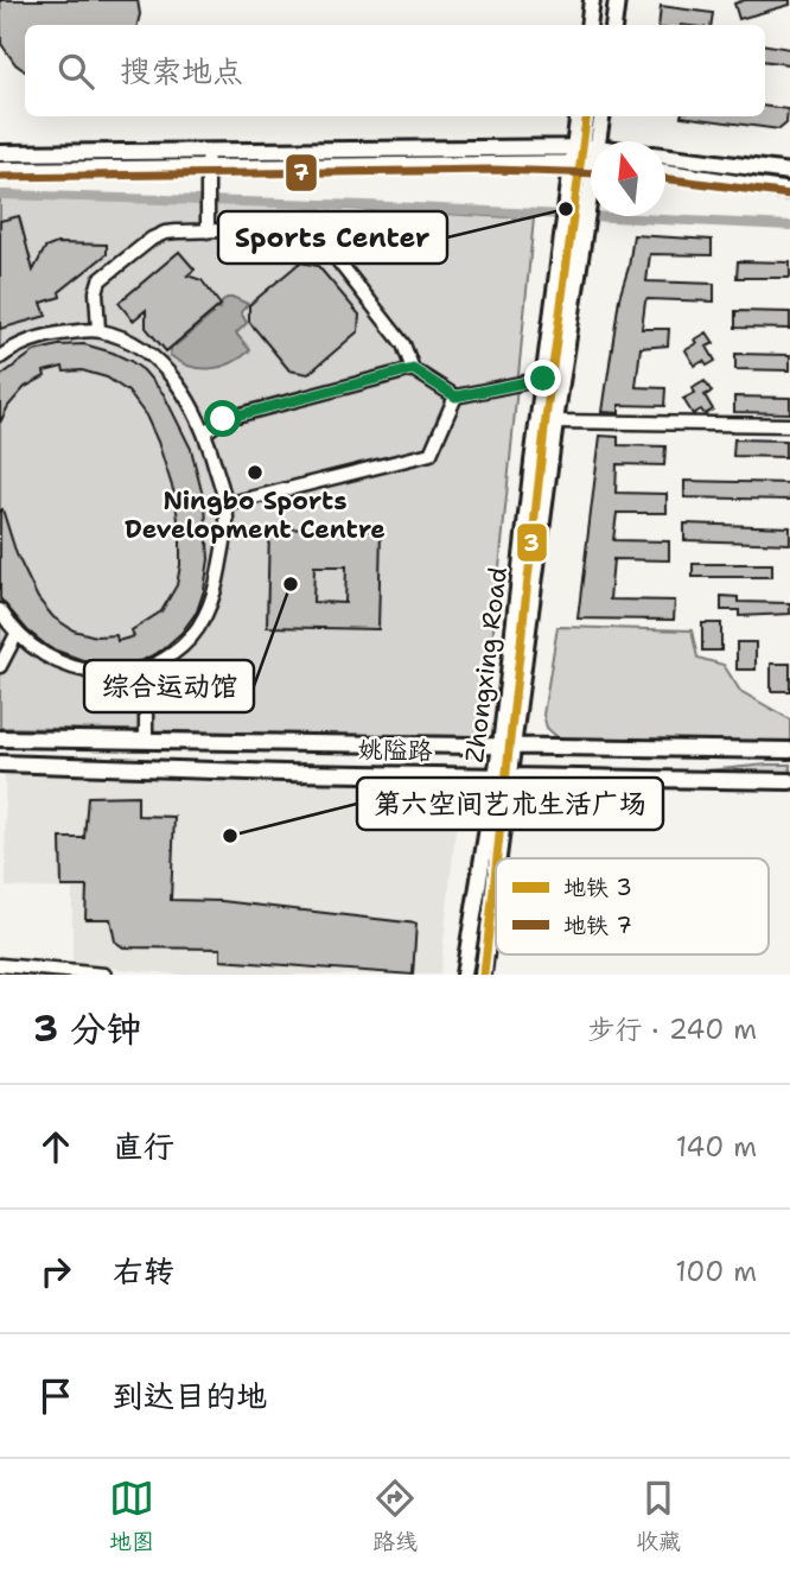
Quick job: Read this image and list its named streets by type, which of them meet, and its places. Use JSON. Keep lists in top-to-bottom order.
{
  "streets": {
    "main road": ["Zhongxing Road", "姚隘路"]
  },
  "crossings": [
    ["Zhongxing Road", "姚隘路"]
  ],
  "places": [
    "Sports Center",
    "Ningbo Sports Development Centre",
    "综合运动馆",
    "第六空间艺术生活广场"
  ],
  "lines": ["metro line 3", "metro line 7"],
  "legend": ["地铁 3", "地铁 7"],
  "north": "top",
  "page": {
    "search": "搜索地点",
    "heading": ["3 分钟", "步行 · 240 m"],
    "list": [
      ["直行", "140 m"],
      ["右转", "100 m"],
      "到达目的地"
    ],
    "nav": ["地图", "路线", "收藏"]
  }
}
